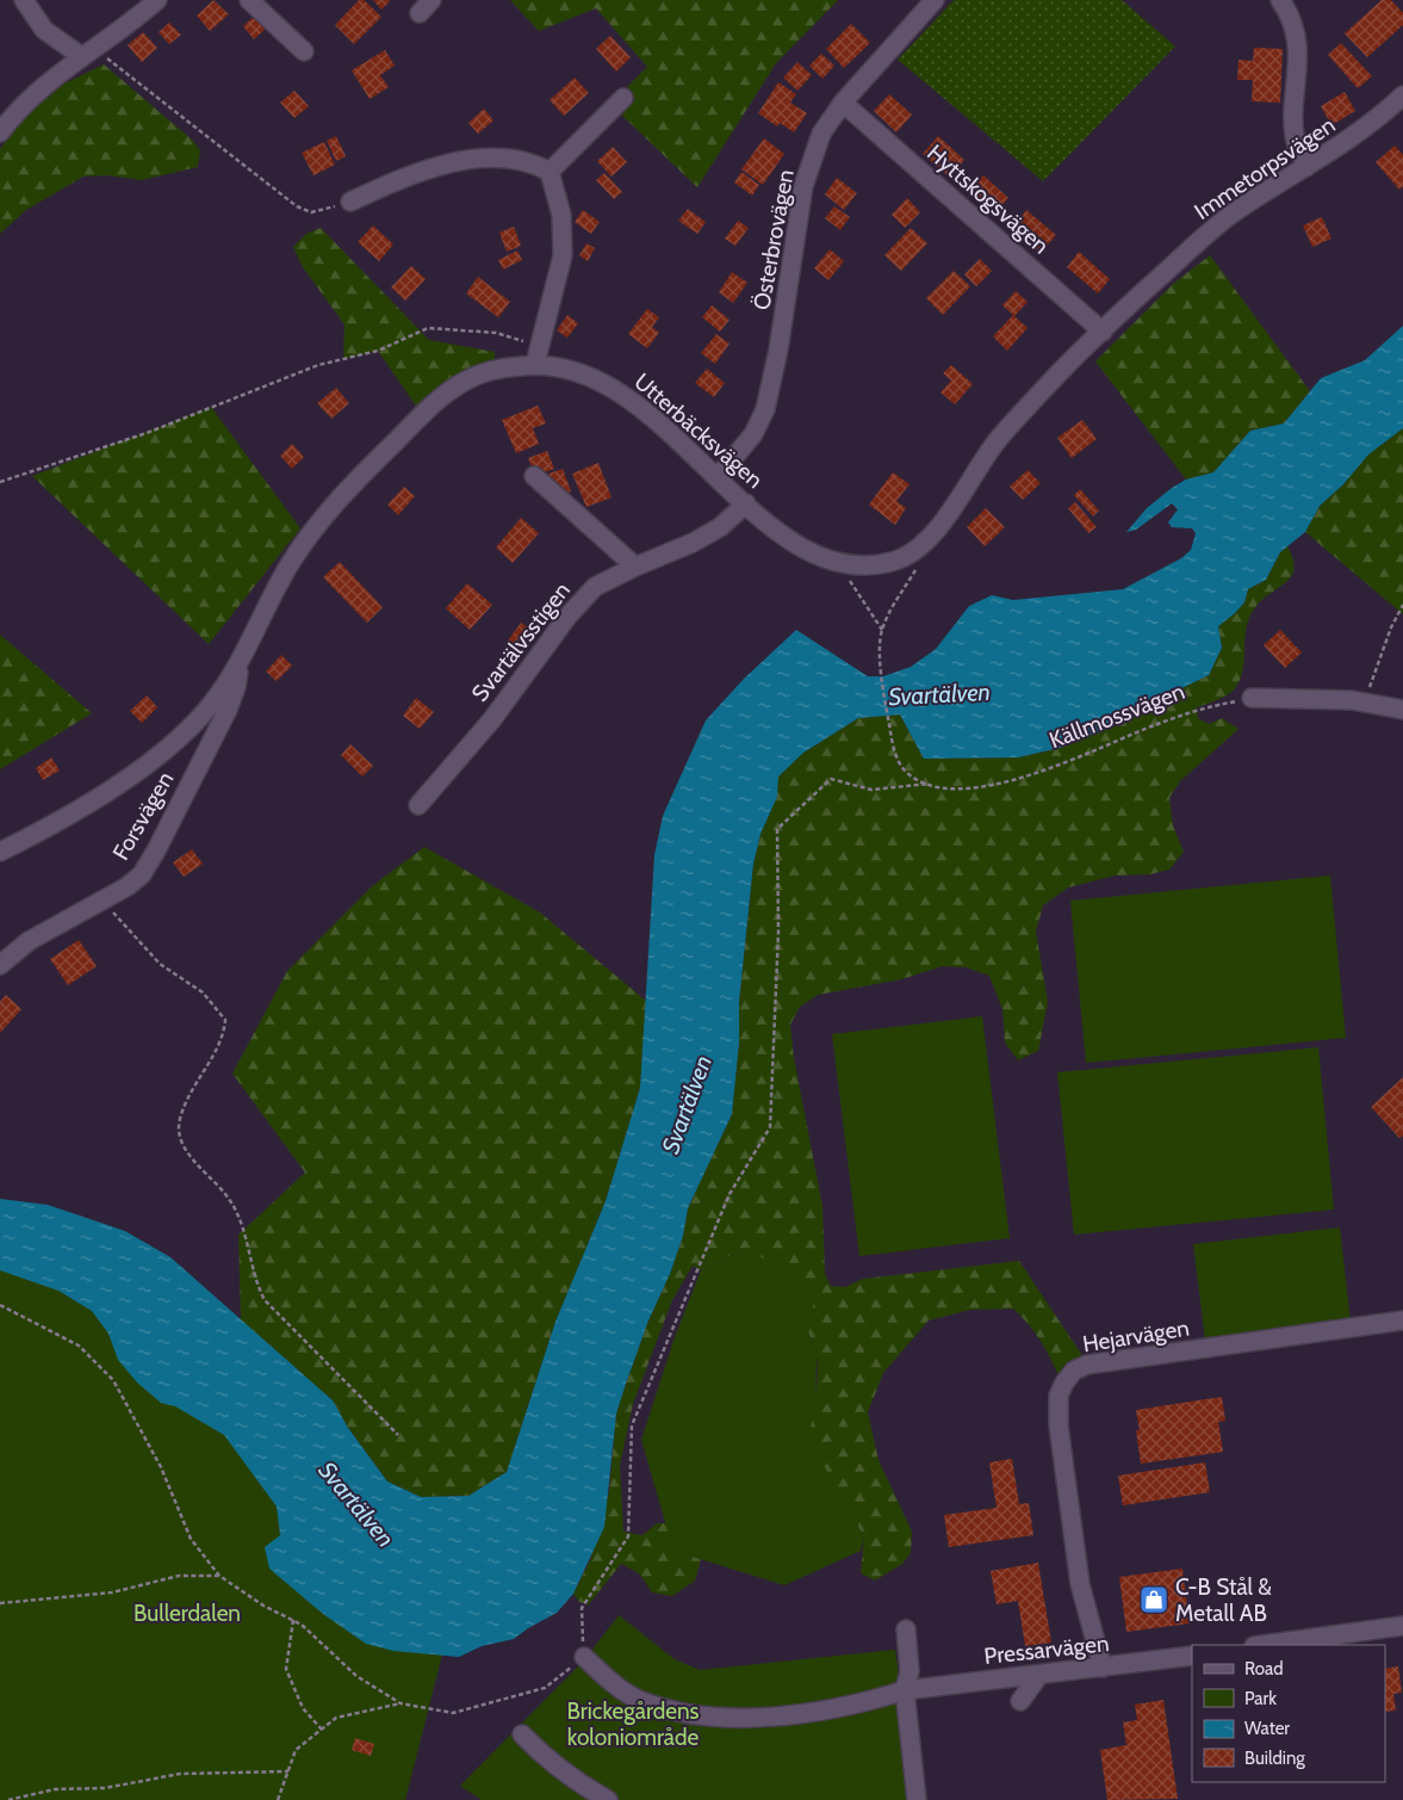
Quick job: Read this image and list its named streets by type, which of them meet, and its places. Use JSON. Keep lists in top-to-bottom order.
{
  "streets": {
    "street": [
      "Immetorpsvägen",
      "Hyttskogsvägen",
      "Österbrovägen",
      "Utterbäcksvägen",
      "Svartälvsstigen",
      "Forsvägen",
      "Hejarvägen",
      "Pressarvägen"
    ],
    "path": ["Källmossvägen"]
  },
  "crossings": [
    ["Immetorpsvägen", "Hyttskogsvägen"],
    ["Immetorpsvägen", "Utterbäcksvägen"],
    ["Hyttskogsvägen", "Österbrovägen"],
    ["Hyttskogsvägen", "Utterbäcksvägen"],
    ["Österbrovägen", "Utterbäcksvägen"],
    ["Utterbäcksvägen", "Svartälvsstigen"],
    ["Utterbäcksvägen", "Forsvägen"],
    ["Hejarvägen", "Pressarvägen"]
  ],
  "water": ["Svartälven"],
  "parks": ["Bullerdalen", "Brickegårdens koloniområde"],
  "places": {
    "shop": ["C-B Stål & Metall AB"]
  },
  "legend": [
    "Road",
    "Park",
    "Water",
    "Building"
  ]
}
